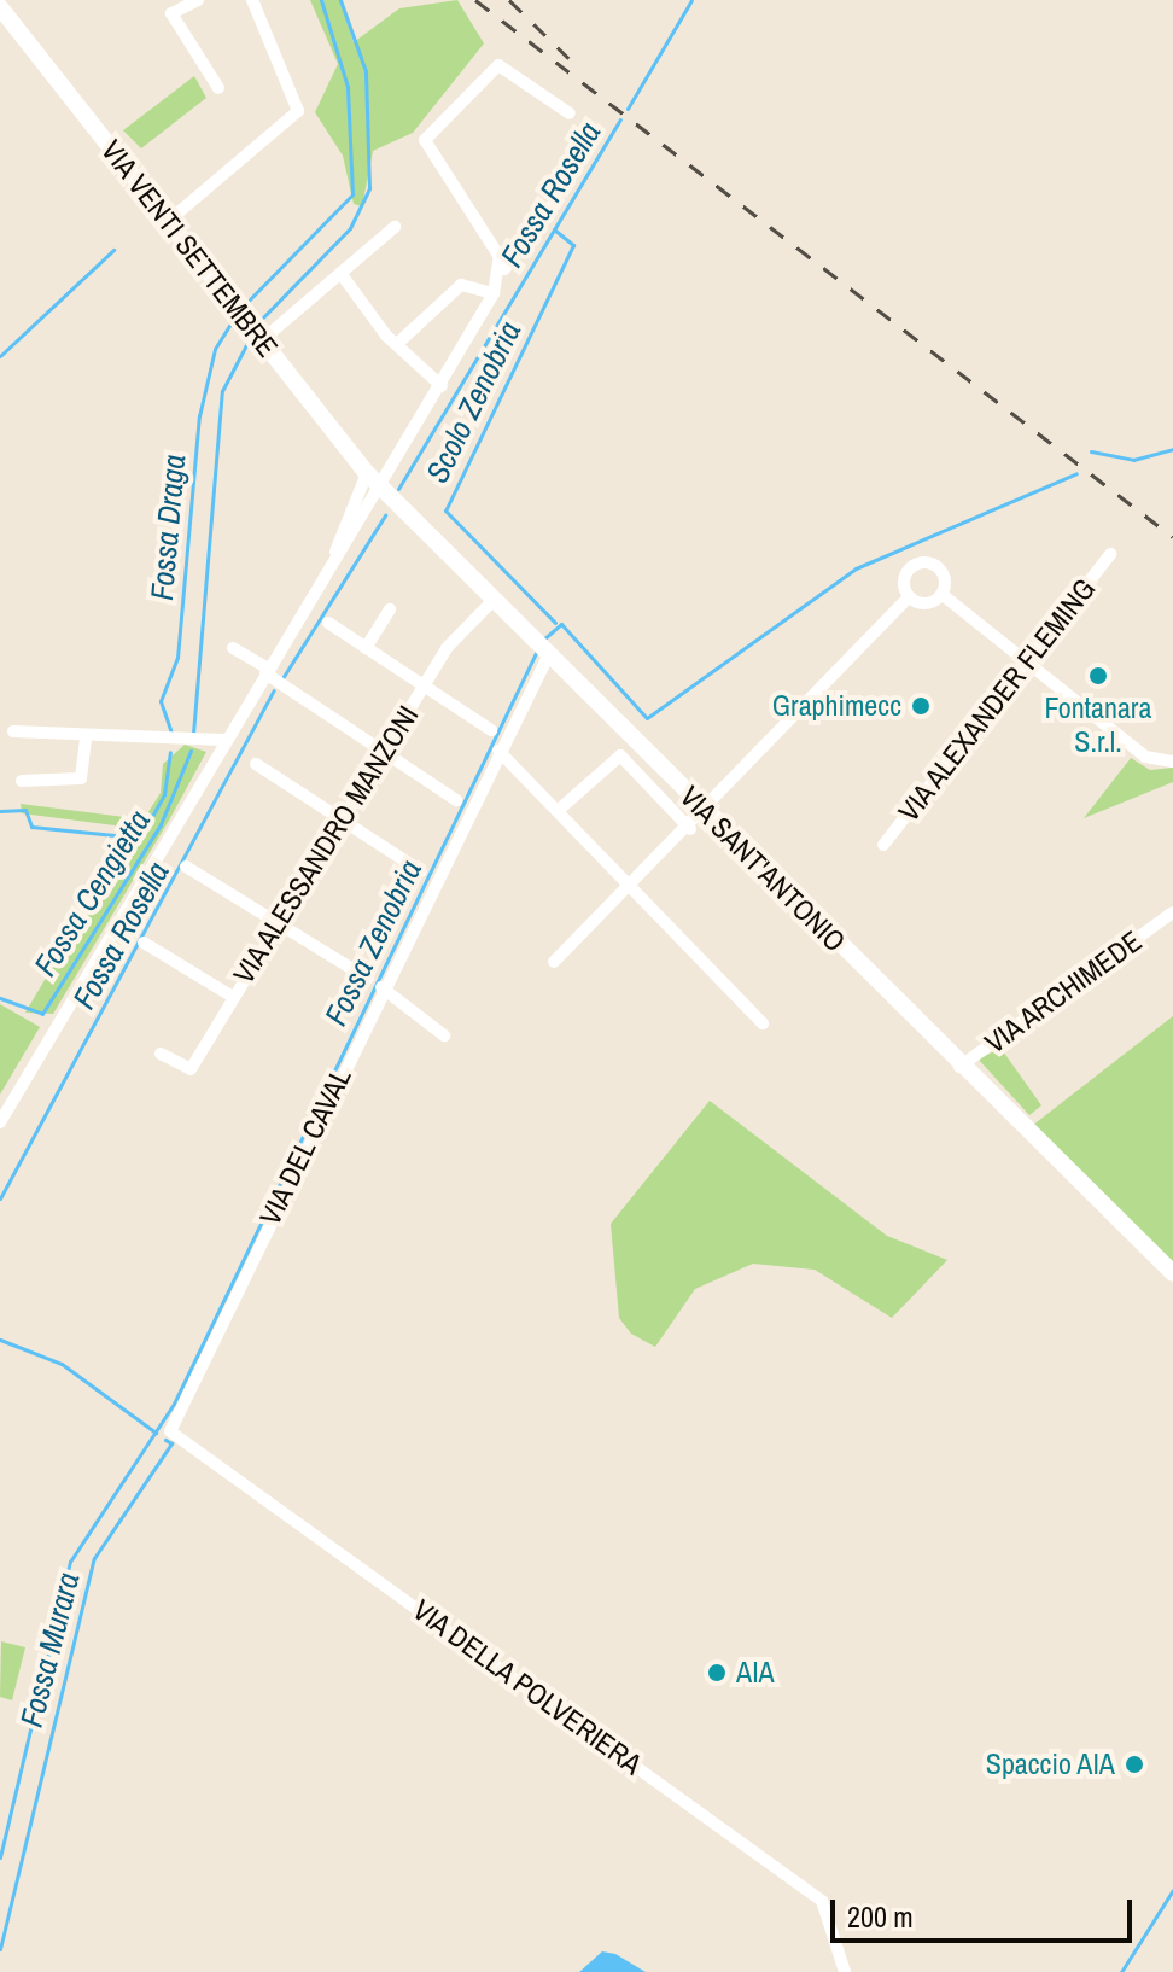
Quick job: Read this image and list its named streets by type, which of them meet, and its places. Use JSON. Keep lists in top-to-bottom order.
{
  "streets": {
    "main road": ["VIA VENTI SETTEMBRE", "VIA SANT'ANTONIO"],
    "street": [
      "VIA ALEXANDER FLEMING",
      "VIA ALESSANDRO MANZONI",
      "VIA ARCHIMEDE",
      "VIA DEL CAVAL",
      "VIA DELLA POLVERIERA"
    ]
  },
  "crossings": [
    ["VIA VENTI SETTEMBRE", "VIA SANT'ANTONIO"],
    ["VIA ALESSANDRO MANZONI", "VIA SANT'ANTONIO"],
    ["VIA SANT'ANTONIO", "VIA ARCHIMEDE"],
    ["VIA SANT'ANTONIO", "VIA DEL CAVAL"],
    ["VIA DEL CAVAL", "VIA DELLA POLVERIERA"]
  ],
  "water": [
    "Fossa Rosella",
    "Scolo Zenobria",
    "Fossa Draga",
    "Fossa Cengietta",
    "Fossa Zenobria",
    "Fossa Murara"
  ],
  "places": [
    "Fontanara S.r.l.",
    "Graphimecc",
    "AIA",
    "Spaccio AIA"
  ],
  "scale_bar": "200 m"
}
